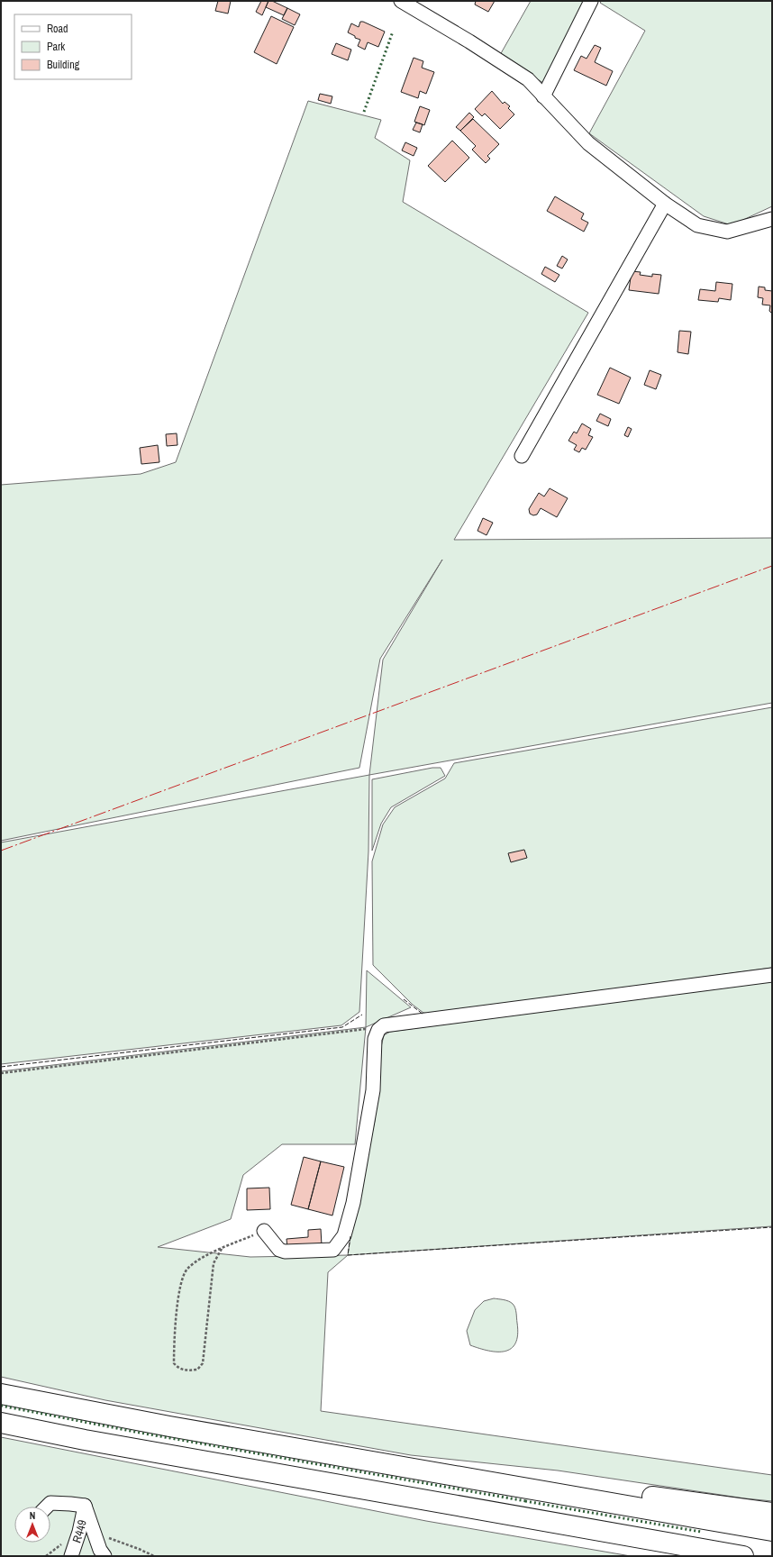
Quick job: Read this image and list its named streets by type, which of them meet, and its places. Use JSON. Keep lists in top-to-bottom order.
{
  "streets": {
    "street": ["R449"]
  },
  "legend": ["Road", "Park", "Building"],
  "north": "top"
}
